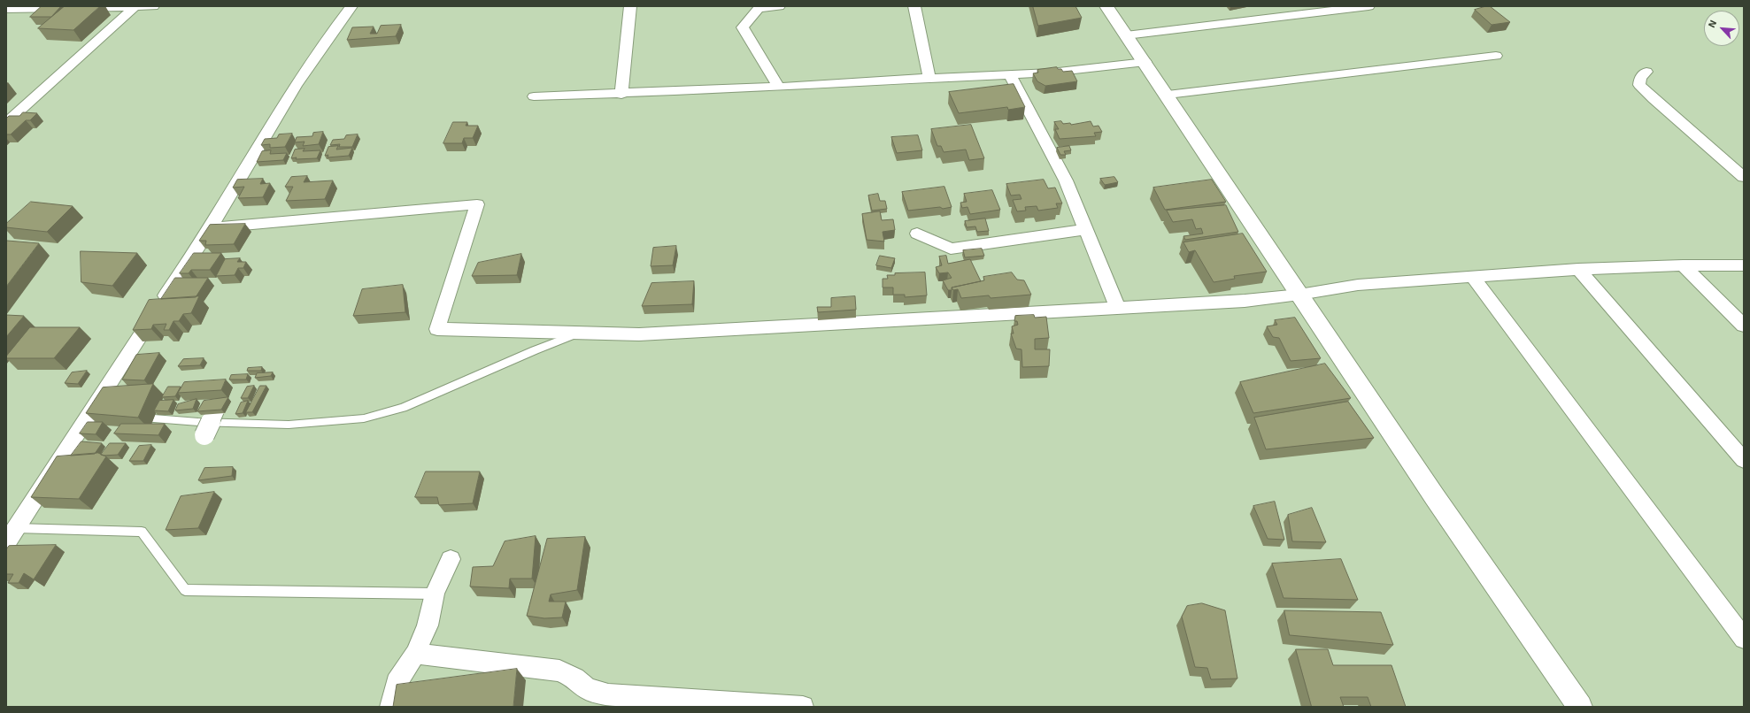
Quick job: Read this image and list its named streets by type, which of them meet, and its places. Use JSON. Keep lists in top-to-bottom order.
{
  "north": "top left"
}
